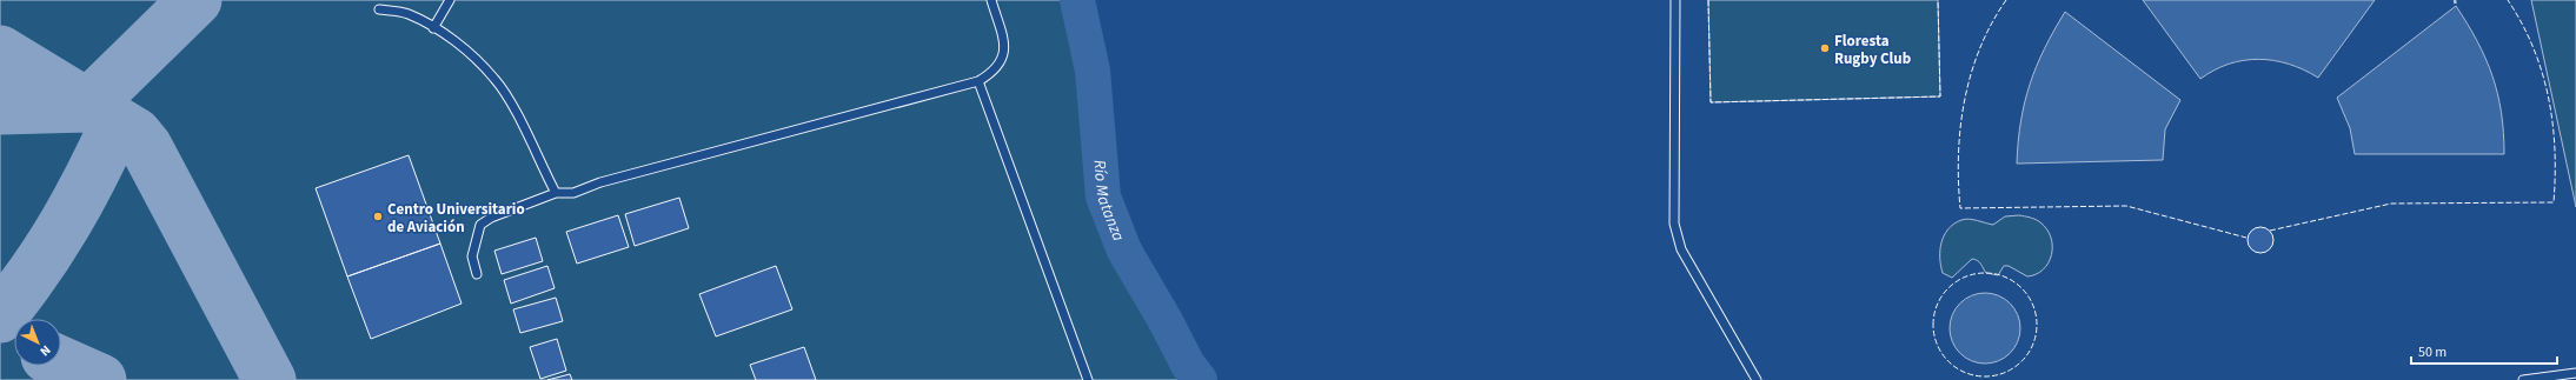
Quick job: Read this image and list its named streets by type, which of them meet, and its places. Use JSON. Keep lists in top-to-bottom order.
{
  "water": ["Río Matanza"],
  "places": ["Floresta Rugby Club", "Centro Universitario de Aviación"],
  "scale_bar": "50 m",
  "north": "bottom right"
}
